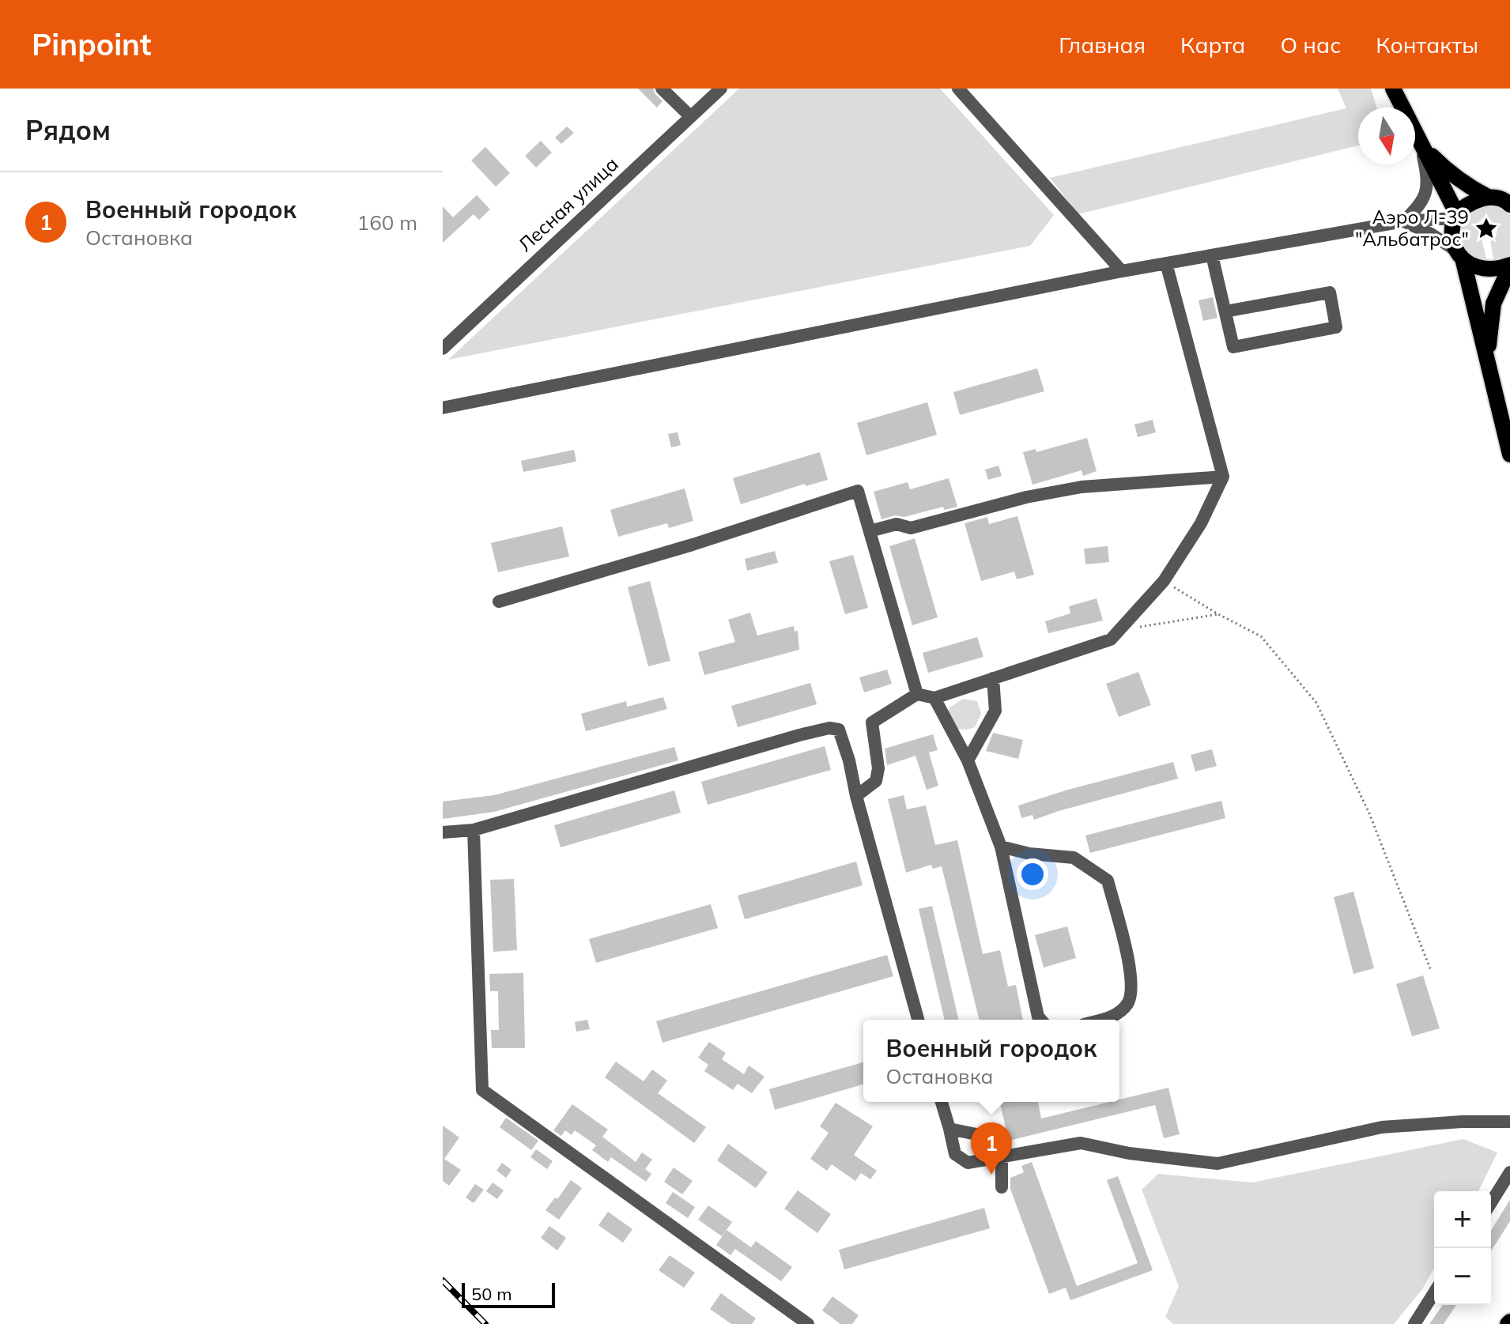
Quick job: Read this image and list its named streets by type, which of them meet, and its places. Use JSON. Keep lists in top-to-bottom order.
{
  "streets": {
    "street": ["Лесная улица"]
  },
  "places": {
    "place": ["Аэро Л-39 \"Альбатрос\""]
  },
  "scale_bar": "50 m",
  "north": "bottom",
  "page": {
    "header": "Pinpoint",
    "nav": [
      "Главная",
      "Карта",
      "О нас",
      "Контакты"
    ],
    "heading": "Рядом",
    "list": [
      {
        "mark": "1",
        "name": "Военный городок",
        "note": "Остановка",
        "value": "160 m"
      }
    ],
    "popup": ["Военный городок", "Остановка"],
    "pins": "1",
    "map_buttons": ["+", "−"],
    "scale": "50 m"
  }
}
